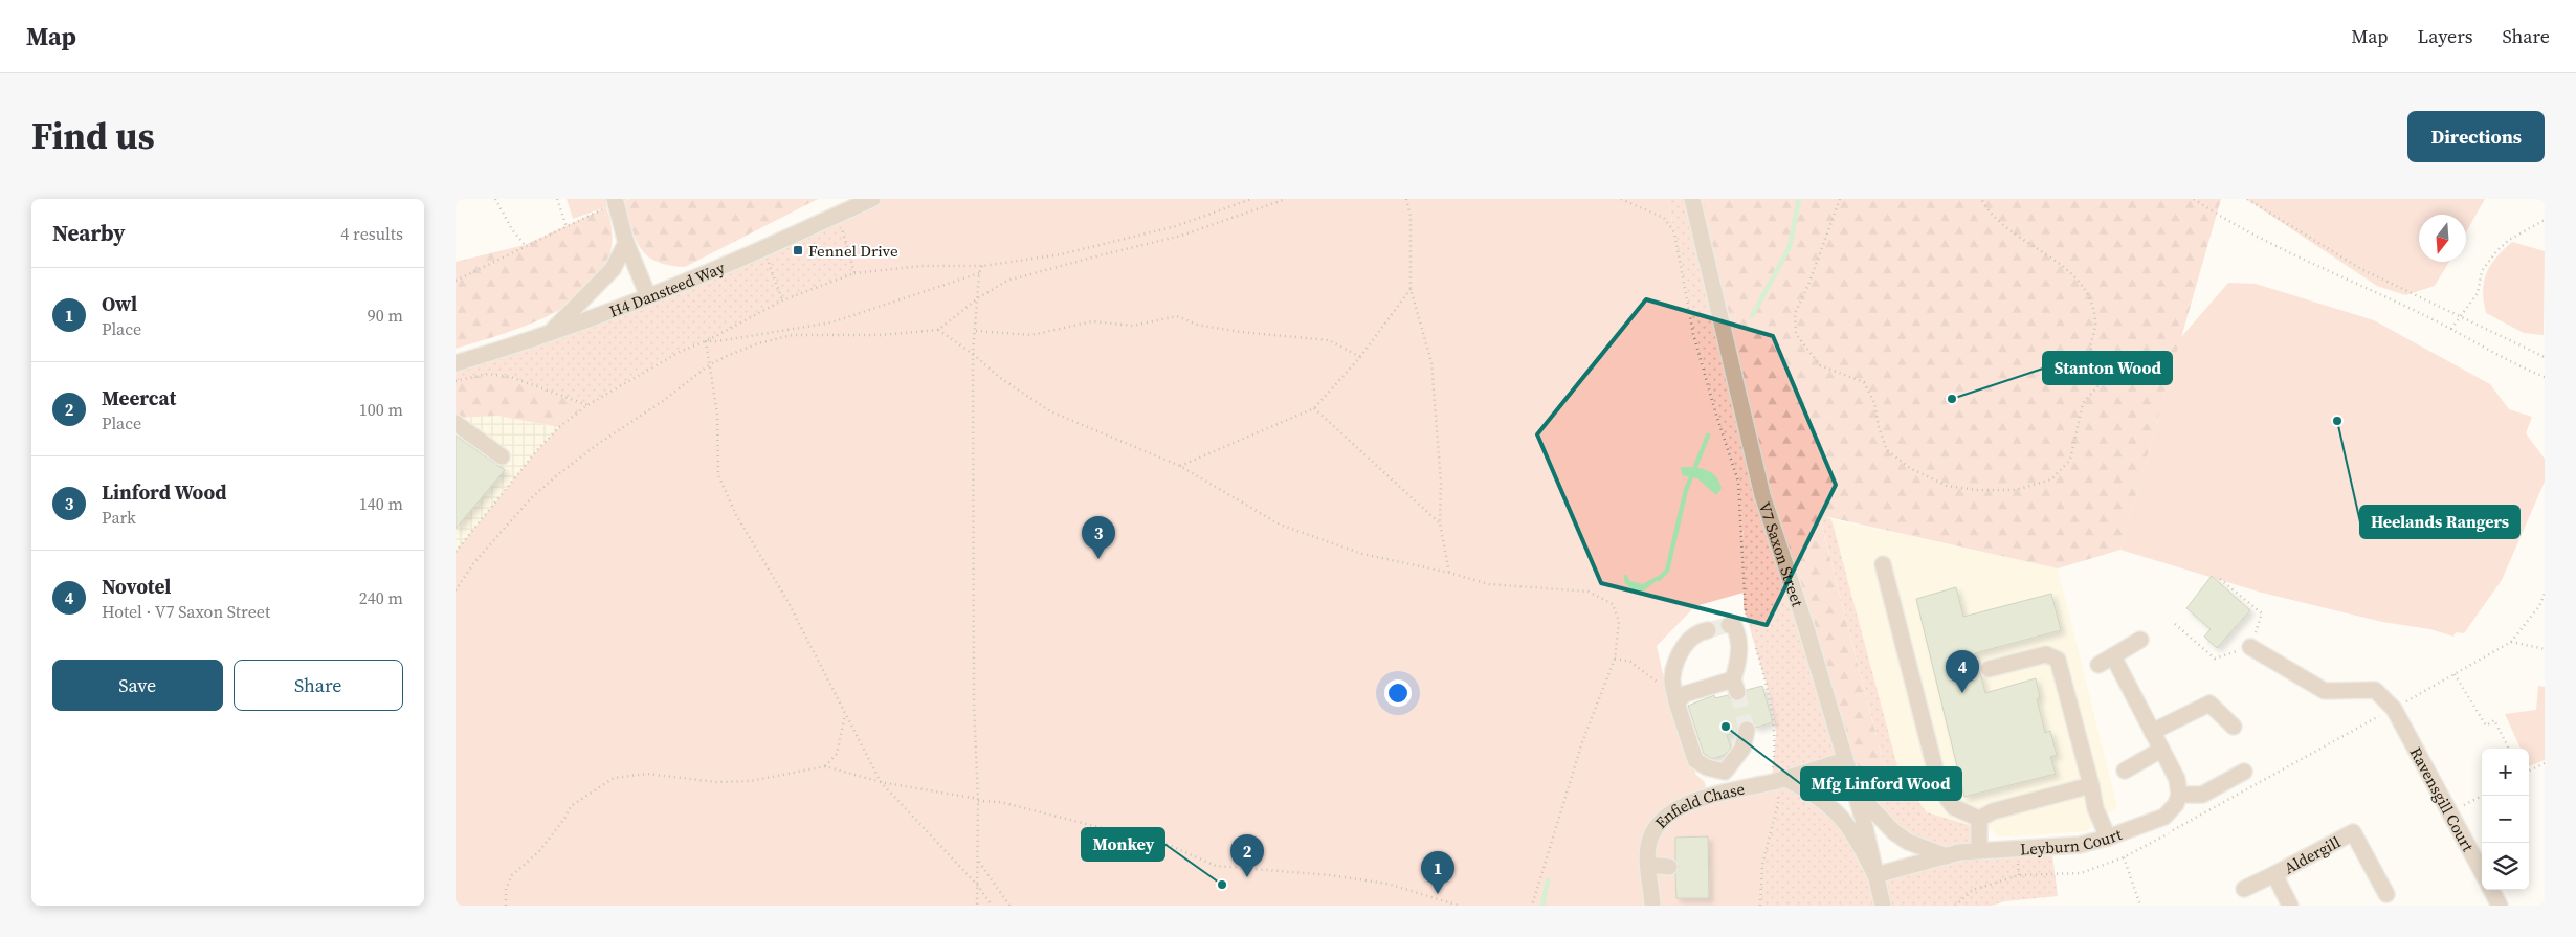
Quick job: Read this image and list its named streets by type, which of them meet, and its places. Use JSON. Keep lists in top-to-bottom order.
{
  "streets": {
    "street": [
      "H4 Dansteed Way",
      "V7 Saxon Street",
      "Ravensgill Court",
      "Enfield Chase",
      "Leyburn Court",
      "Aldergill"
    ]
  },
  "crossings": [
    ["V7 Saxon Street", "Enfield Chase"],
    ["V7 Saxon Street", "Leyburn Court"]
  ],
  "places": {
    "transit": ["Fennel Drive"],
    "other": [
      "Stanton Wood",
      "Heelands Rangers",
      "Mfg Linford Wood",
      "Monkey"
    ]
  },
  "north": "bottom",
  "page": {
    "header": "Map",
    "nav": ["Map", "Layers", "Share"],
    "title": "Find us",
    "buttons": [
      "Directions",
      ["Save", "Share"]
    ],
    "heading": ["Nearby", "4 results"],
    "list": [
      {
        "mark": "1",
        "name": "Owl",
        "note": "Place",
        "value": "90 m"
      },
      {
        "mark": "2",
        "name": "Meercat",
        "note": "Place",
        "value": "100 m"
      },
      {
        "mark": "3",
        "name": "Linford Wood",
        "note": "Park",
        "value": "140 m"
      },
      {
        "mark": "4",
        "name": "Novotel",
        "note": "Hotel · V7 Saxon Street",
        "value": "240 m"
      }
    ],
    "pins": [
      "3",
      "4",
      "2",
      "1"
    ],
    "map_buttons": ["+", "−"]
  }
}
